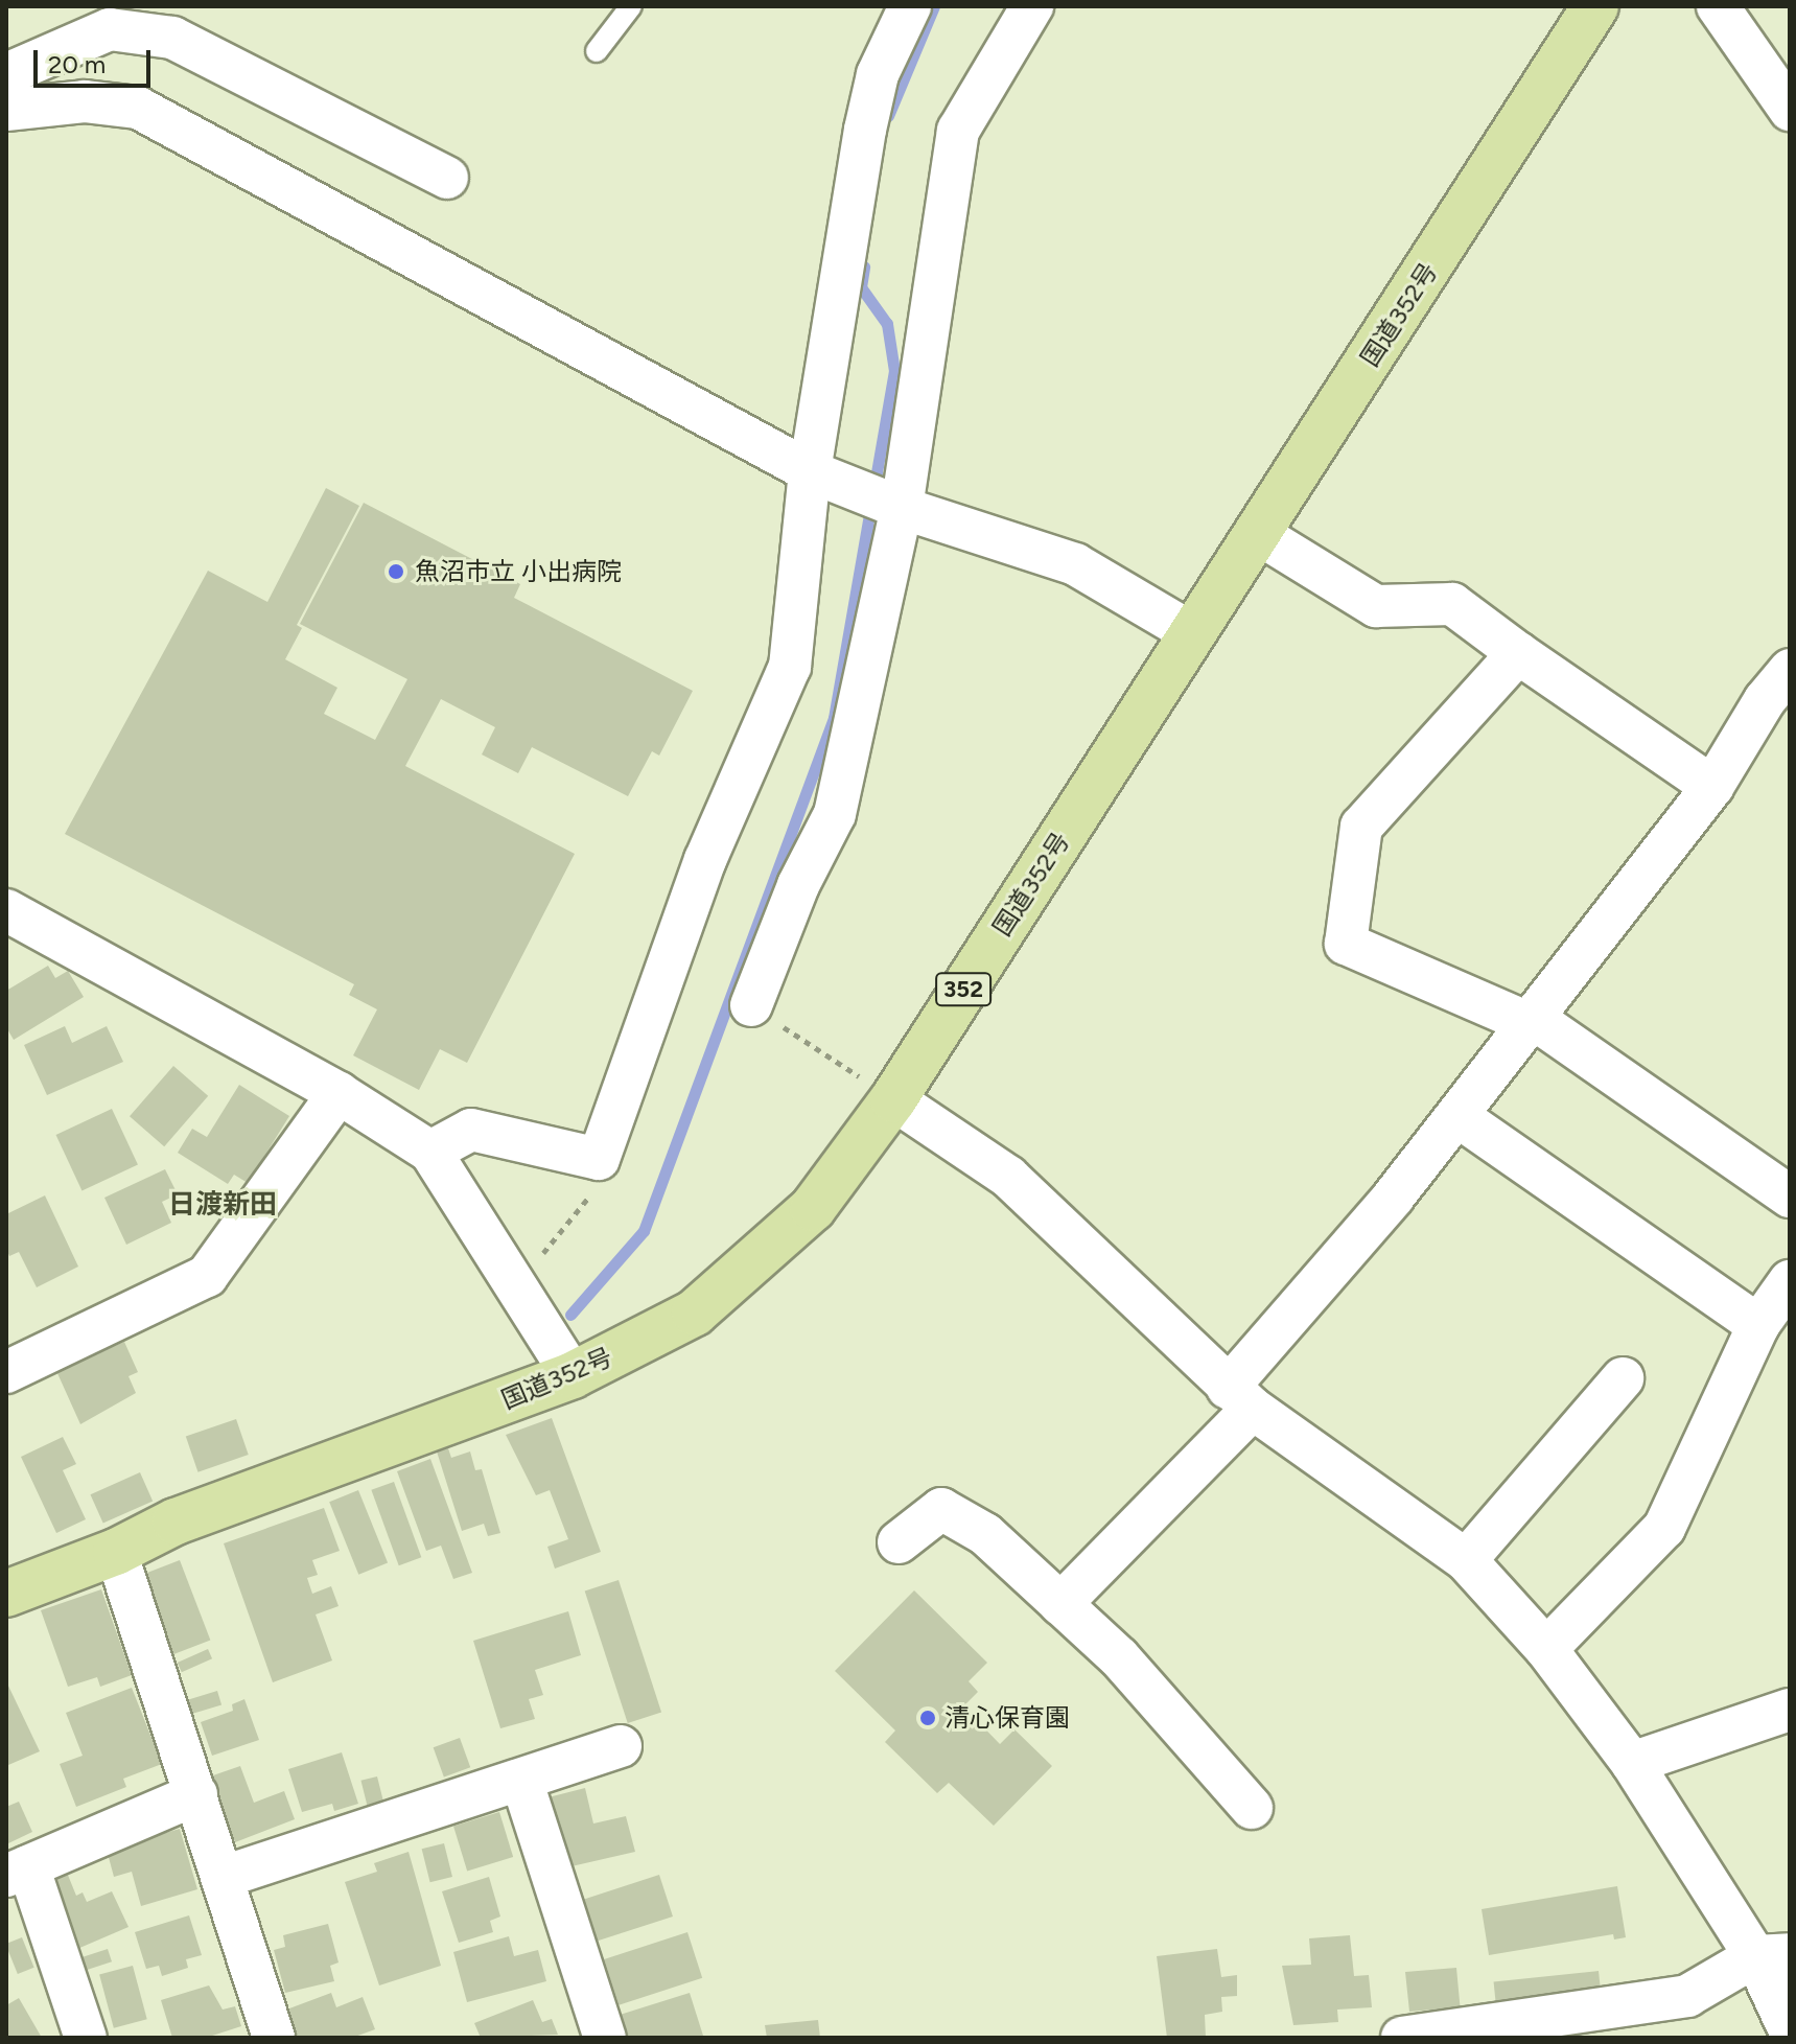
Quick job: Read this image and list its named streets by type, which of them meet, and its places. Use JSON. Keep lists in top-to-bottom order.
{
  "streets": {
    "highway": ["国道352号", "352"]
  },
  "districts": ["日渡新田"],
  "places": ["魚沼市立 小出病院", "清心保育園"],
  "scale_bar": "20 m"
}
